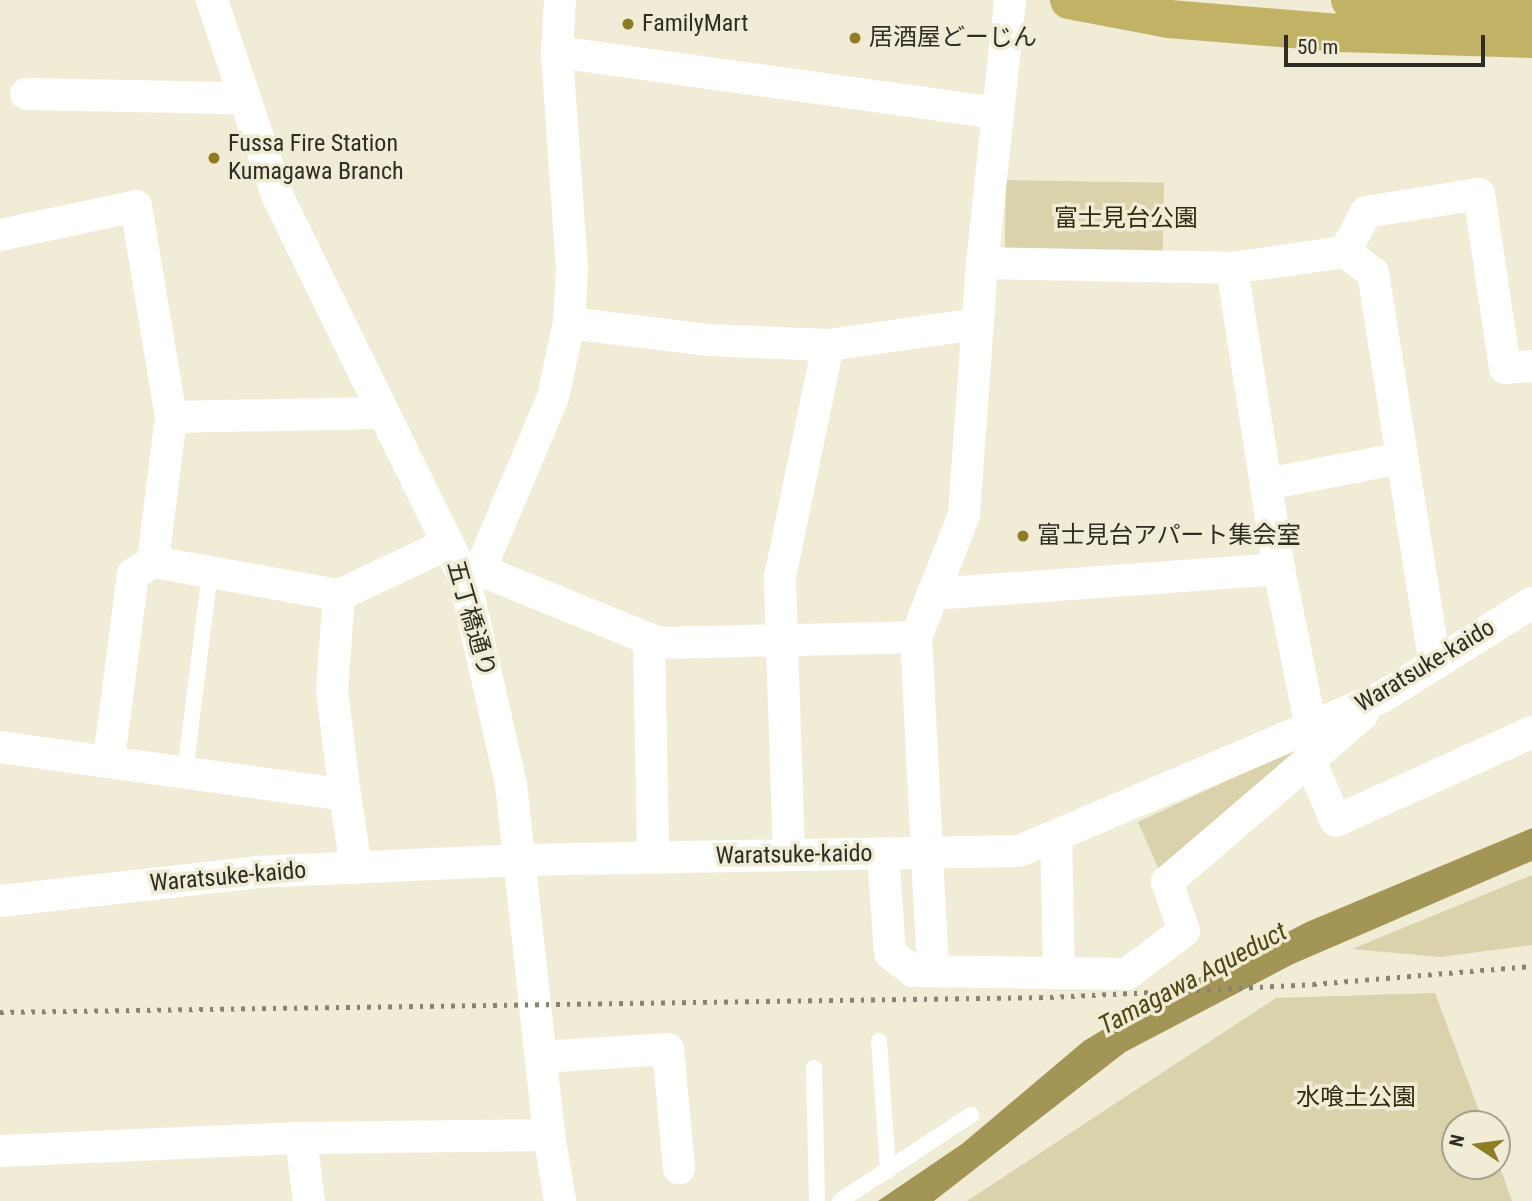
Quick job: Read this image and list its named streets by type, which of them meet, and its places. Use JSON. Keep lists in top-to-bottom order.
{
  "streets": {
    "street": ["五丁橋通り", "Waratsuke-kaido"]
  },
  "crossings": [
    ["五丁橋通り", "Waratsuke-kaido"]
  ],
  "water": ["Tamagawa Aqueduct"],
  "parks": ["富士見台公園", "水喰土公園"],
  "places": [
    "FamilyMart",
    "居酒屋どーじん",
    "Fussa Fire Station Kumagawa Branch",
    "富士見台アパート集会室"
  ],
  "scale_bar": "50 m",
  "north": "left"
}
